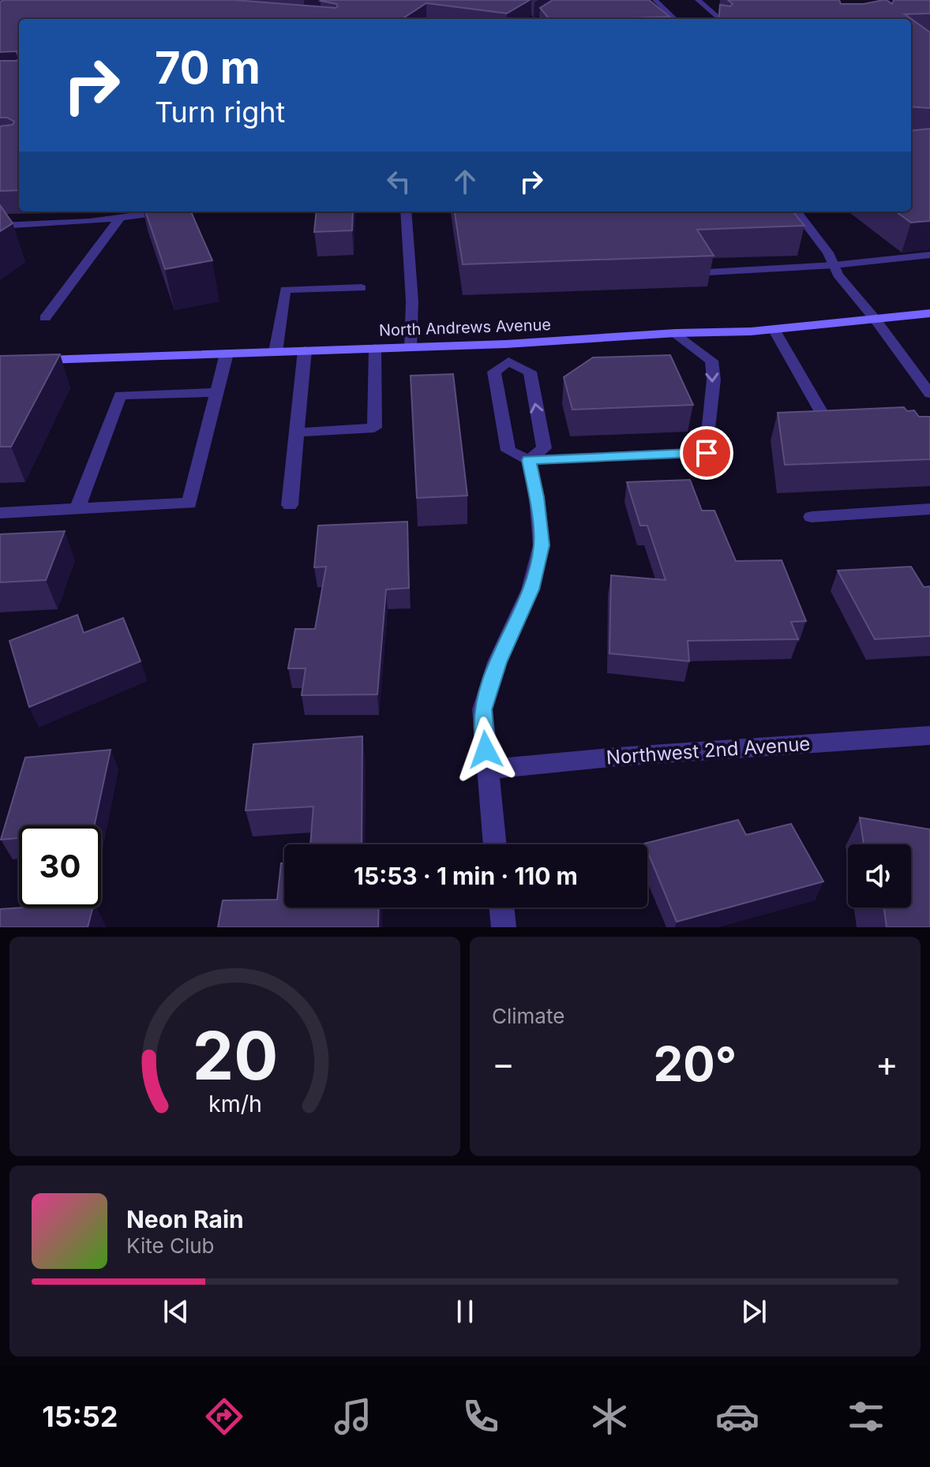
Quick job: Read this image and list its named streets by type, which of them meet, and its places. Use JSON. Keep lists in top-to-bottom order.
{
  "streets": {
    "main road": ["North Andrews Avenue"],
    "street": ["Northwest 2nd Avenue"]
  },
  "page": {
    "turn": ["70 m", "Turn right"],
    "limit": "30",
    "trip": "15:53 · 1 min · 110 m",
    "tile": "Climate",
    "heat": ["−", "20°", "+"],
    "song": ["Neon Rain", "Kite Club"],
    "tabs": "15:52",
    "gauge": ["20", "km/h"]
  }
}
